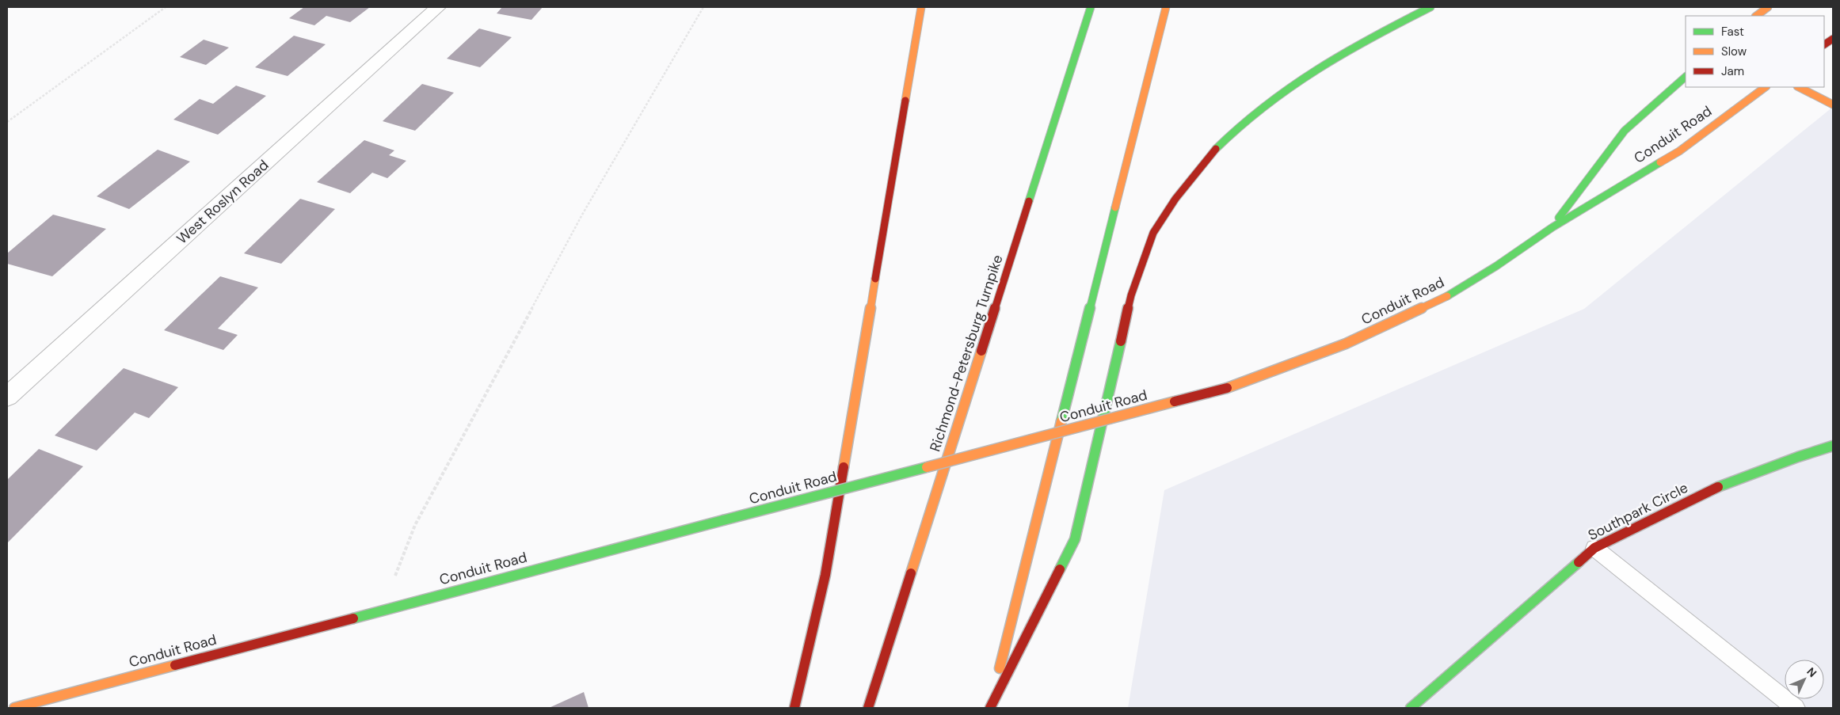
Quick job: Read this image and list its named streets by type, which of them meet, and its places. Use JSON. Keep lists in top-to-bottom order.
{
  "streets": {
    "main road": ["Conduit Road", "Richmond-Petersburg Turnpike", "Southpark Circle"],
    "street": ["West Roslyn Road"]
  },
  "legend": ["Fast", "Slow", "Jam"],
  "north": "top right"
}
